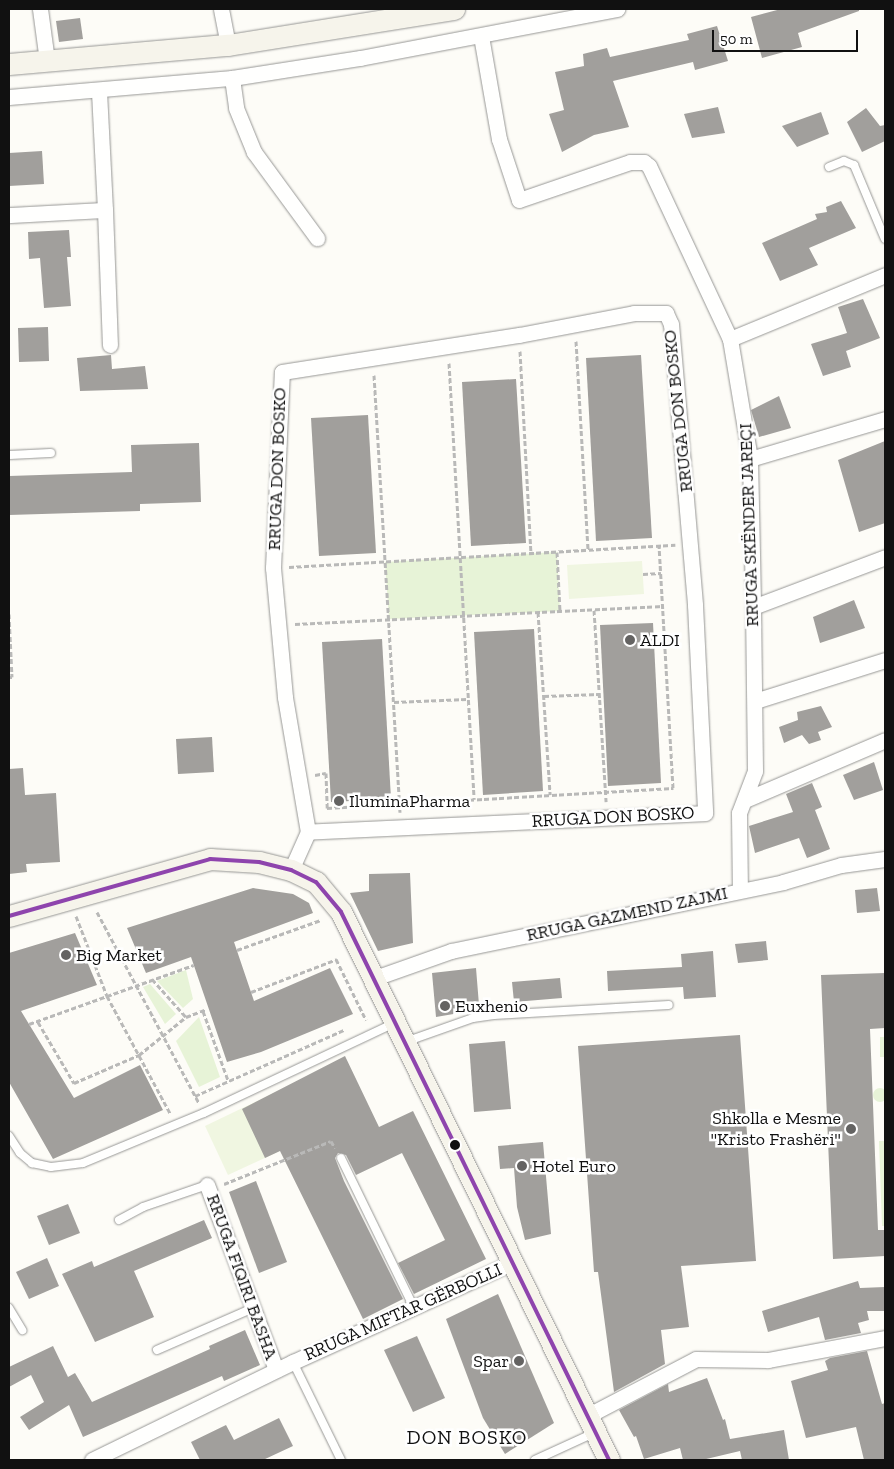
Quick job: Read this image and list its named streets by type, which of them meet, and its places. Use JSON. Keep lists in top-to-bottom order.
{
  "streets": {
    "street": [
      "RRUGA DON BOSKO",
      "RRUGA SKËNDER JAREÇI",
      "RRUGA GAZMEND ZAJMI",
      "RRUGA FIQIRI BASHA",
      "RRUGA MIFTAR GËRBOLLI"
    ]
  },
  "crossings": [
    ["RRUGA SKËNDER JAREÇI", "RRUGA GAZMEND ZAJMI"],
    ["RRUGA FIQIRI BASHA", "RRUGA MIFTAR GËRBOLLI"]
  ],
  "districts": ["DON BOSKO"],
  "places": [
    "ALDI",
    "IluminaPharma",
    "Big Market",
    "Euxhenio",
    "Shkolla e Mesme \"Kristo Frashëri\"",
    "Hotel Euro",
    "Spar"
  ],
  "scale_bar": "50 m"
}
